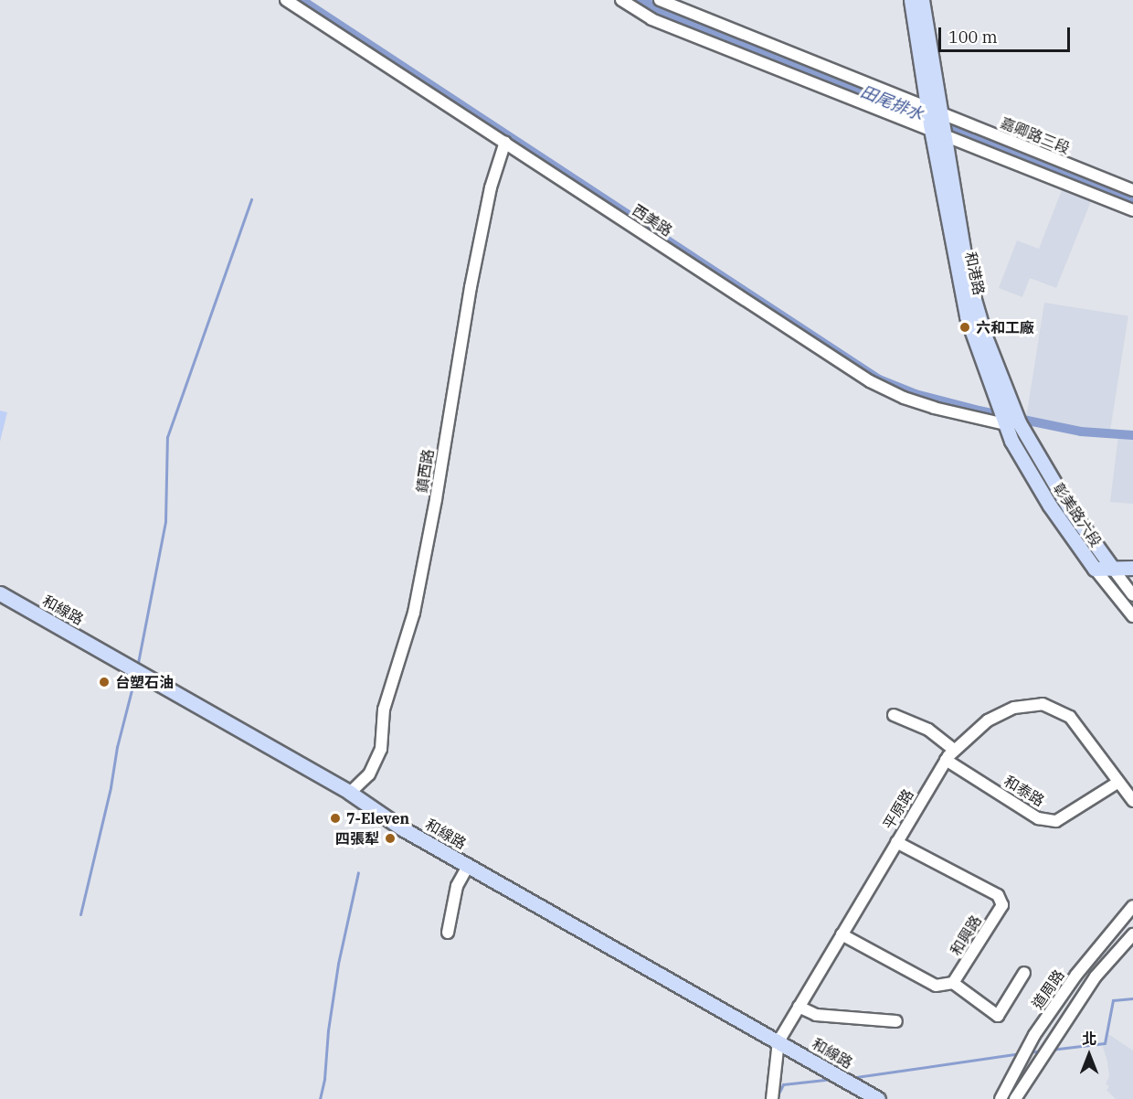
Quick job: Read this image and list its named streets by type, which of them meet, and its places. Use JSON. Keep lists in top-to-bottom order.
{
  "streets": {
    "main road": ["和港路", "彰美路六段", "和線路"],
    "street": [
      "嘉卿路三段",
      "西美路",
      "鎮西路",
      "和泰路",
      "平原路",
      "和興路",
      "道周路"
    ]
  },
  "crossings": [
    ["嘉卿路三段", "和港路"],
    ["西美路", "和港路"],
    ["西美路", "鎮西路"],
    ["西美路", "彰美路六段"],
    ["和港路", "彰美路六段"],
    ["鎮西路", "和線路"],
    ["和線路", "平原路"],
    ["和泰路", "平原路"],
    ["平原路", "和興路"]
  ],
  "water": ["田尾排水"],
  "places": [
    "六和工廠",
    "台塑石油",
    "7-Eleven",
    "四張犁"
  ],
  "scale_bar": "100 m",
  "north": "top"
}
